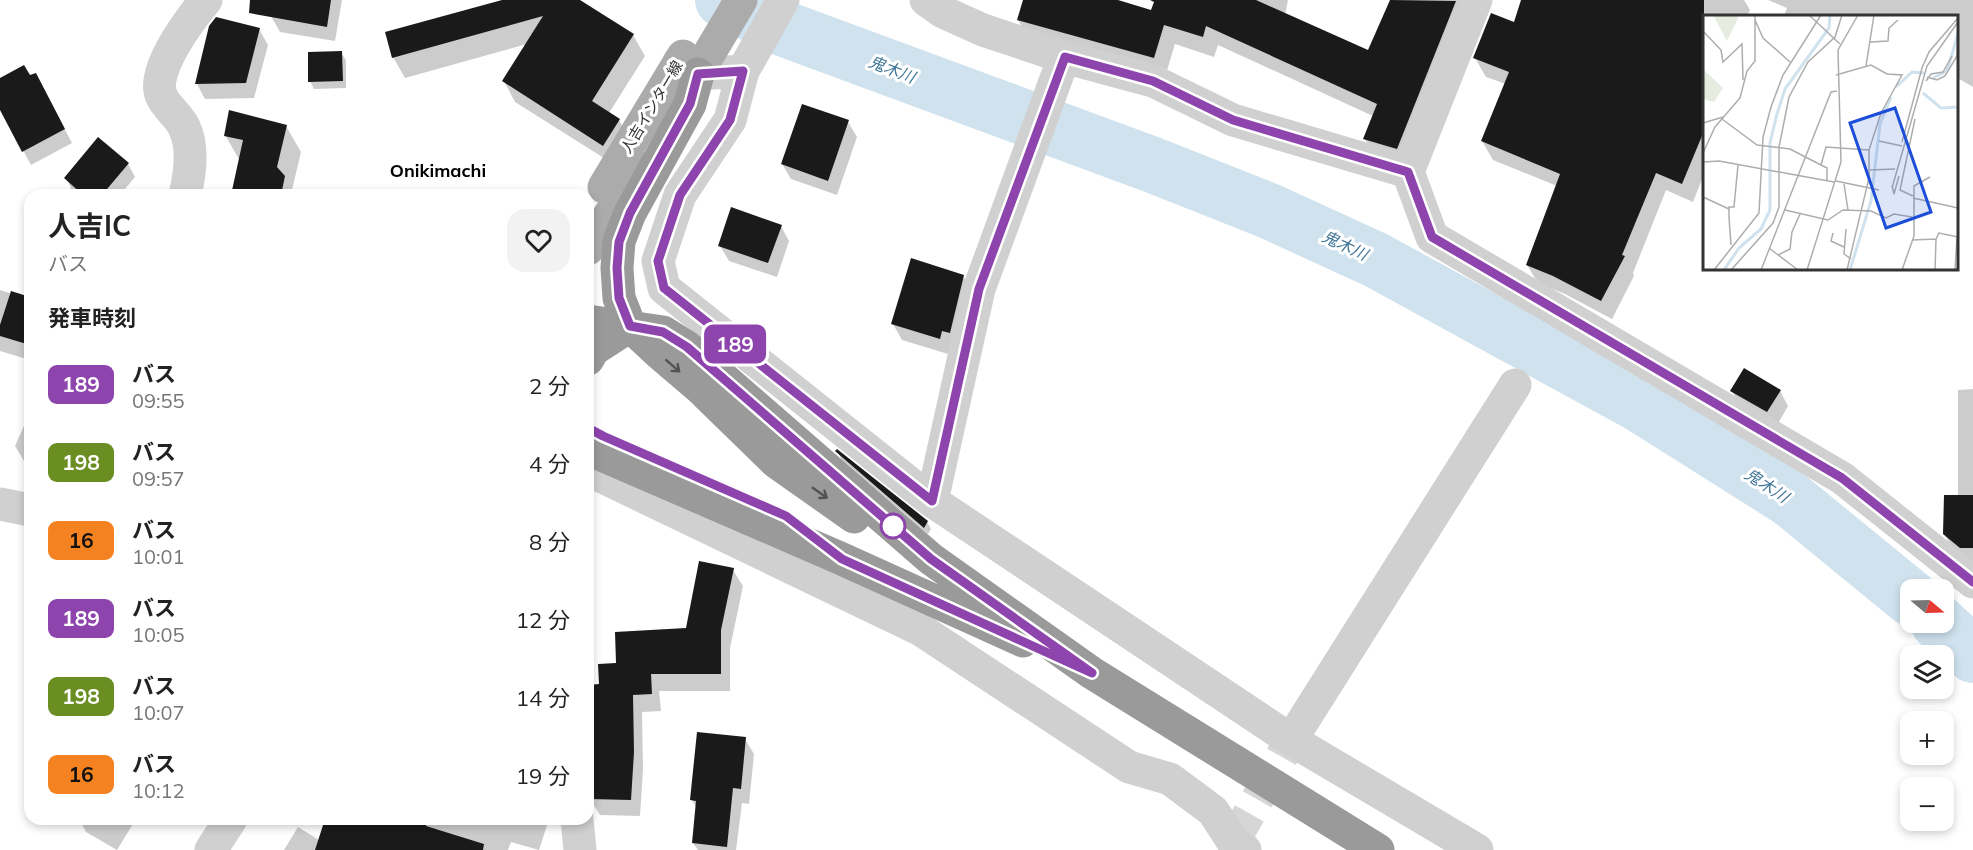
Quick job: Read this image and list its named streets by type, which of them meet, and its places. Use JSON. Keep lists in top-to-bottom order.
{
  "streets": {
    "main road": ["人吉インター線"]
  },
  "districts": ["Onikimachi"],
  "water": ["鬼木川"],
  "lines": ["bus line 189"],
  "north": "right",
  "page": {
    "on_map": "189",
    "heading": [
      ["人吉IC", "バス"],
      "発車時刻"
    ],
    "list": [
      {
        "mark": "189",
        "name": "バス",
        "note": "09:55",
        "value": "2 分"
      },
      {
        "mark": "198",
        "name": "バス",
        "note": "09:57",
        "value": "4 分"
      },
      {
        "mark": "16",
        "name": "バス",
        "note": "10:01",
        "value": "8 分"
      },
      {
        "mark": "189",
        "name": "バス",
        "note": "10:05",
        "value": "12 分"
      },
      {
        "mark": "198",
        "name": "バス",
        "note": "10:07",
        "value": "14 分"
      },
      {
        "mark": "16",
        "name": "バス",
        "note": "10:12",
        "value": "19 分"
      }
    ],
    "map_buttons": ["+", "−"]
  }
}
